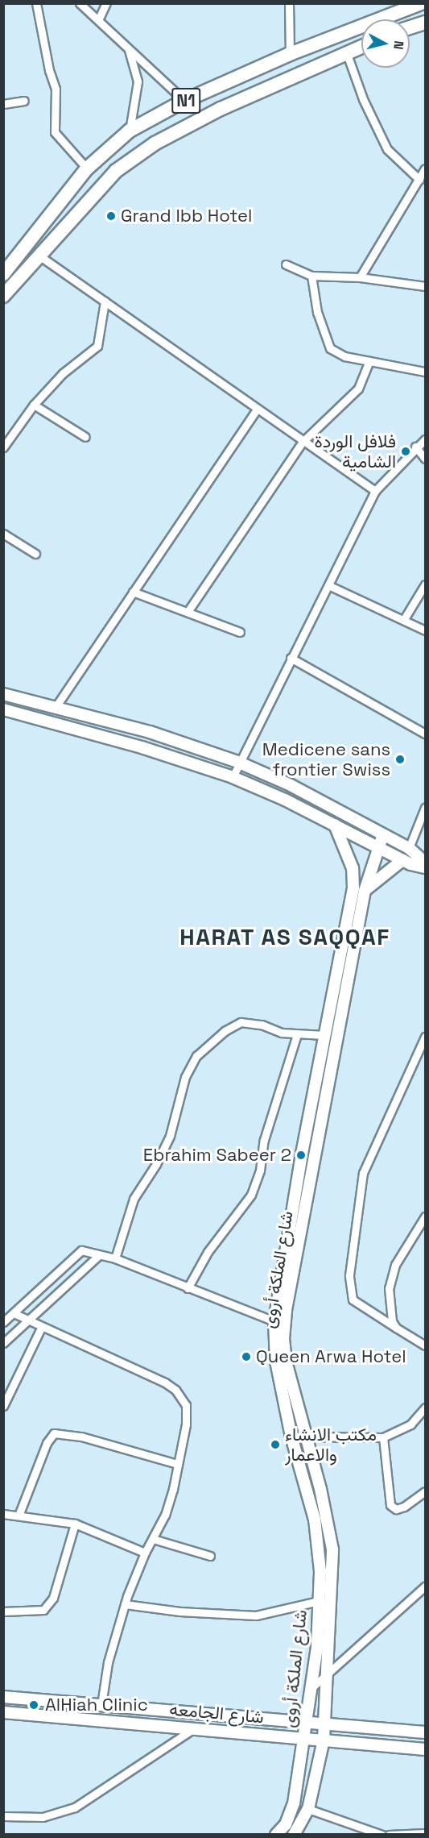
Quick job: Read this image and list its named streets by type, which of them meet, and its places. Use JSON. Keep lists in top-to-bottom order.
{
  "streets": {
    "highway": ["N1"],
    "street": ["شارع الملكة أروى", "شارع الجامعه"]
  },
  "crossings": [
    ["شارع الملكة أروى", "شارع الجامعه"]
  ],
  "districts": ["HARAT AS SAQQAF"],
  "places": [
    "Grand Ibb Hotel",
    "فلافل الوردة الشامية",
    "Medicene sans frontier Swiss",
    "Ebrahim Sabeer 2",
    "Queen Arwa Hotel",
    "مكتب الانشاء والاعمار",
    "AlHiah Clinic"
  ],
  "north": "right"
}
